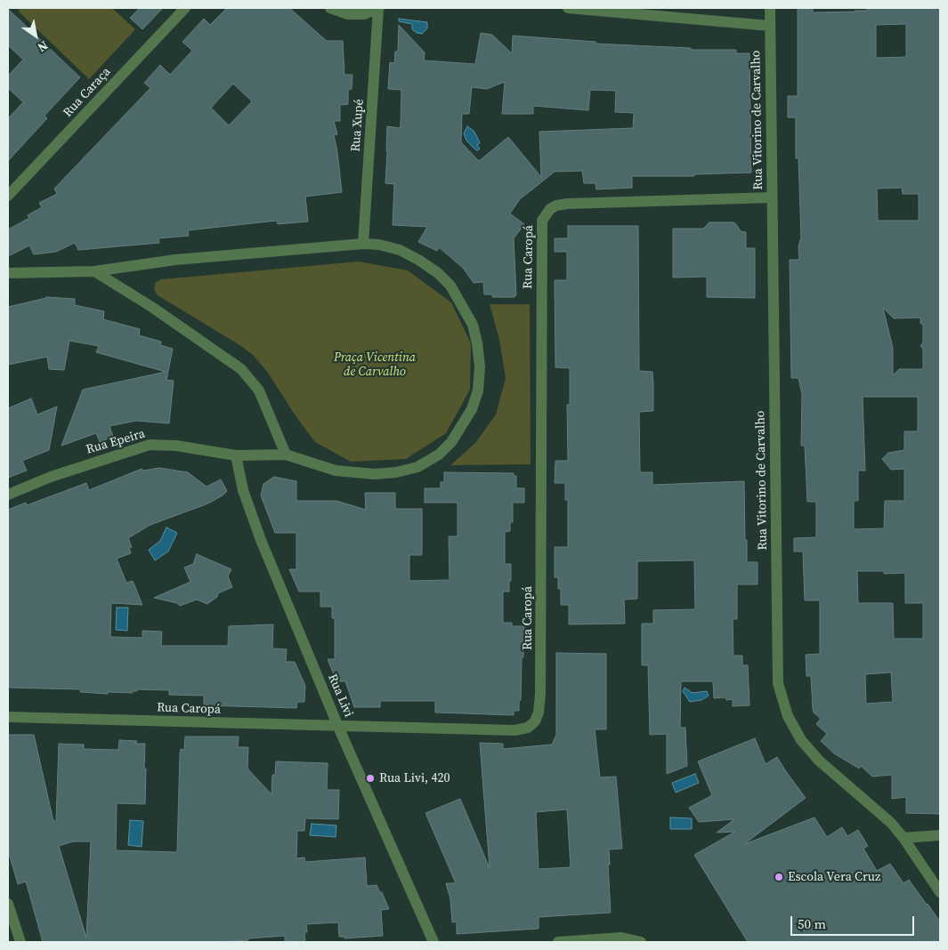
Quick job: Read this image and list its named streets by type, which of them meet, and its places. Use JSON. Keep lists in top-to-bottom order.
{
  "streets": {
    "street": [
      "Rua Caraça",
      "Rua Vitorino de Carvalho",
      "Rua Xupé",
      "Rua Caropá",
      "Rua Epeira",
      "Rua Livi"
    ]
  },
  "crossings": [
    ["Rua Vitorino de Carvalho", "Rua Caropá"],
    ["Rua Caropá", "Rua Livi"],
    ["Rua Epeira", "Rua Livi"]
  ],
  "parks": ["Praça Vicentina de Carvalho"],
  "places": ["Rua Livi, 420", "Escola Vera Cruz"],
  "scale_bar": "50 m",
  "north": "bottom right"
}
